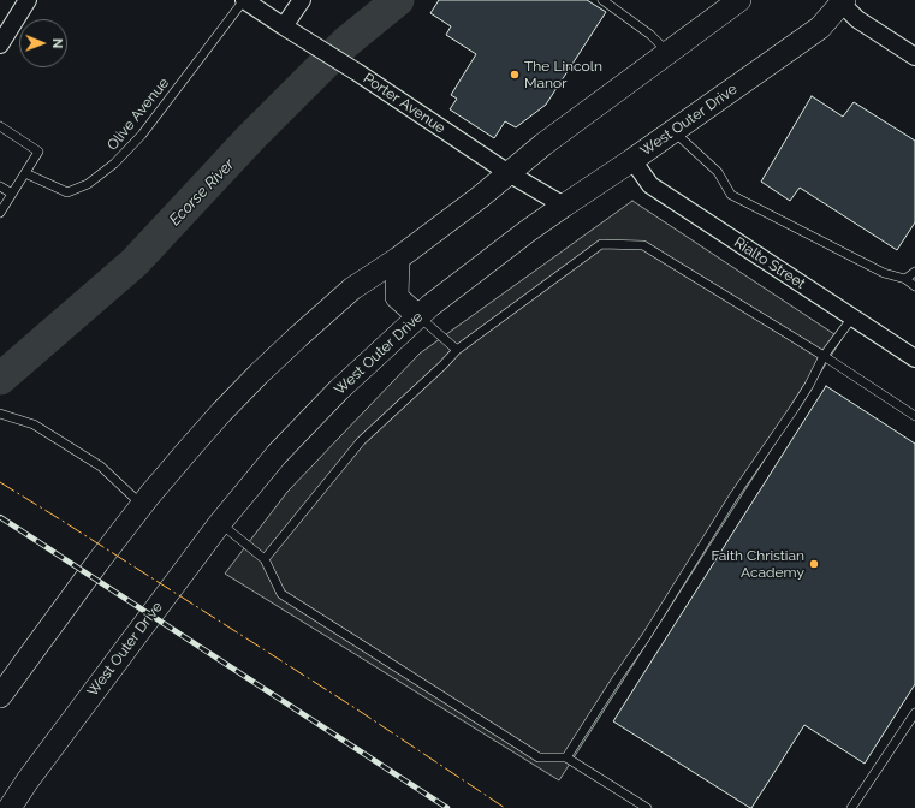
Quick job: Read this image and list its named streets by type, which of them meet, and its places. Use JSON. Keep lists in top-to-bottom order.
{
  "streets": {
    "main road": ["West Outer Drive"],
    "street": ["Porter Avenue", "Rialto Street"],
    "lane": ["Olive Avenue"]
  },
  "crossings": [
    ["Porter Avenue", "Olive Avenue"],
    ["Porter Avenue", "West Outer Drive"],
    ["West Outer Drive", "Rialto Street"]
  ],
  "water": ["Ecorse River"],
  "places": ["The Lincoln Manor", "Faith Christian Academy"],
  "north": "right"
}
